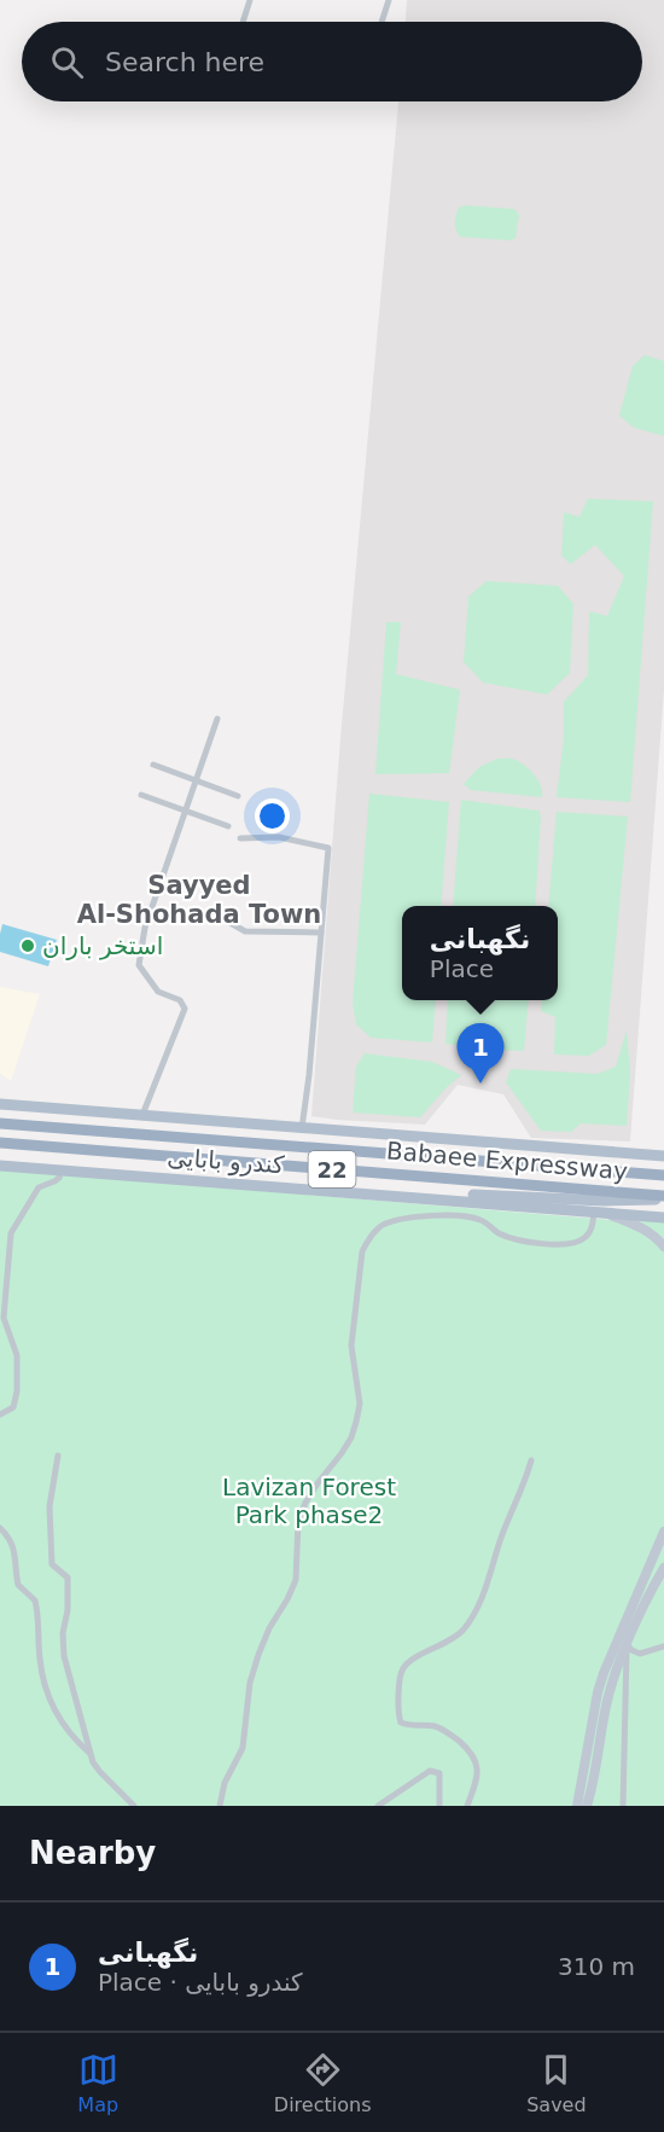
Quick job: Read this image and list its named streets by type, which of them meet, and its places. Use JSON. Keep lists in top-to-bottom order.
{
  "streets": {
    "highway": ["Babaee Expressway", "22"],
    "main road": ["کندرو بابایی"]
  },
  "districts": ["Sayyed Al-Shohada Town"],
  "parks": ["Lavizan Forest Park phase2"],
  "places": ["استخر باران"],
  "page": {
    "search": "Search here",
    "popup": ["نگهبانی", "Place"],
    "pins": "1",
    "heading": "Nearby",
    "list": [
      {
        "mark": "1",
        "name": "نگهبانی",
        "note": "Place · کندرو بابایی",
        "value": "310 m"
      }
    ],
    "nav": ["Map", "Directions", "Saved"]
  }
}
